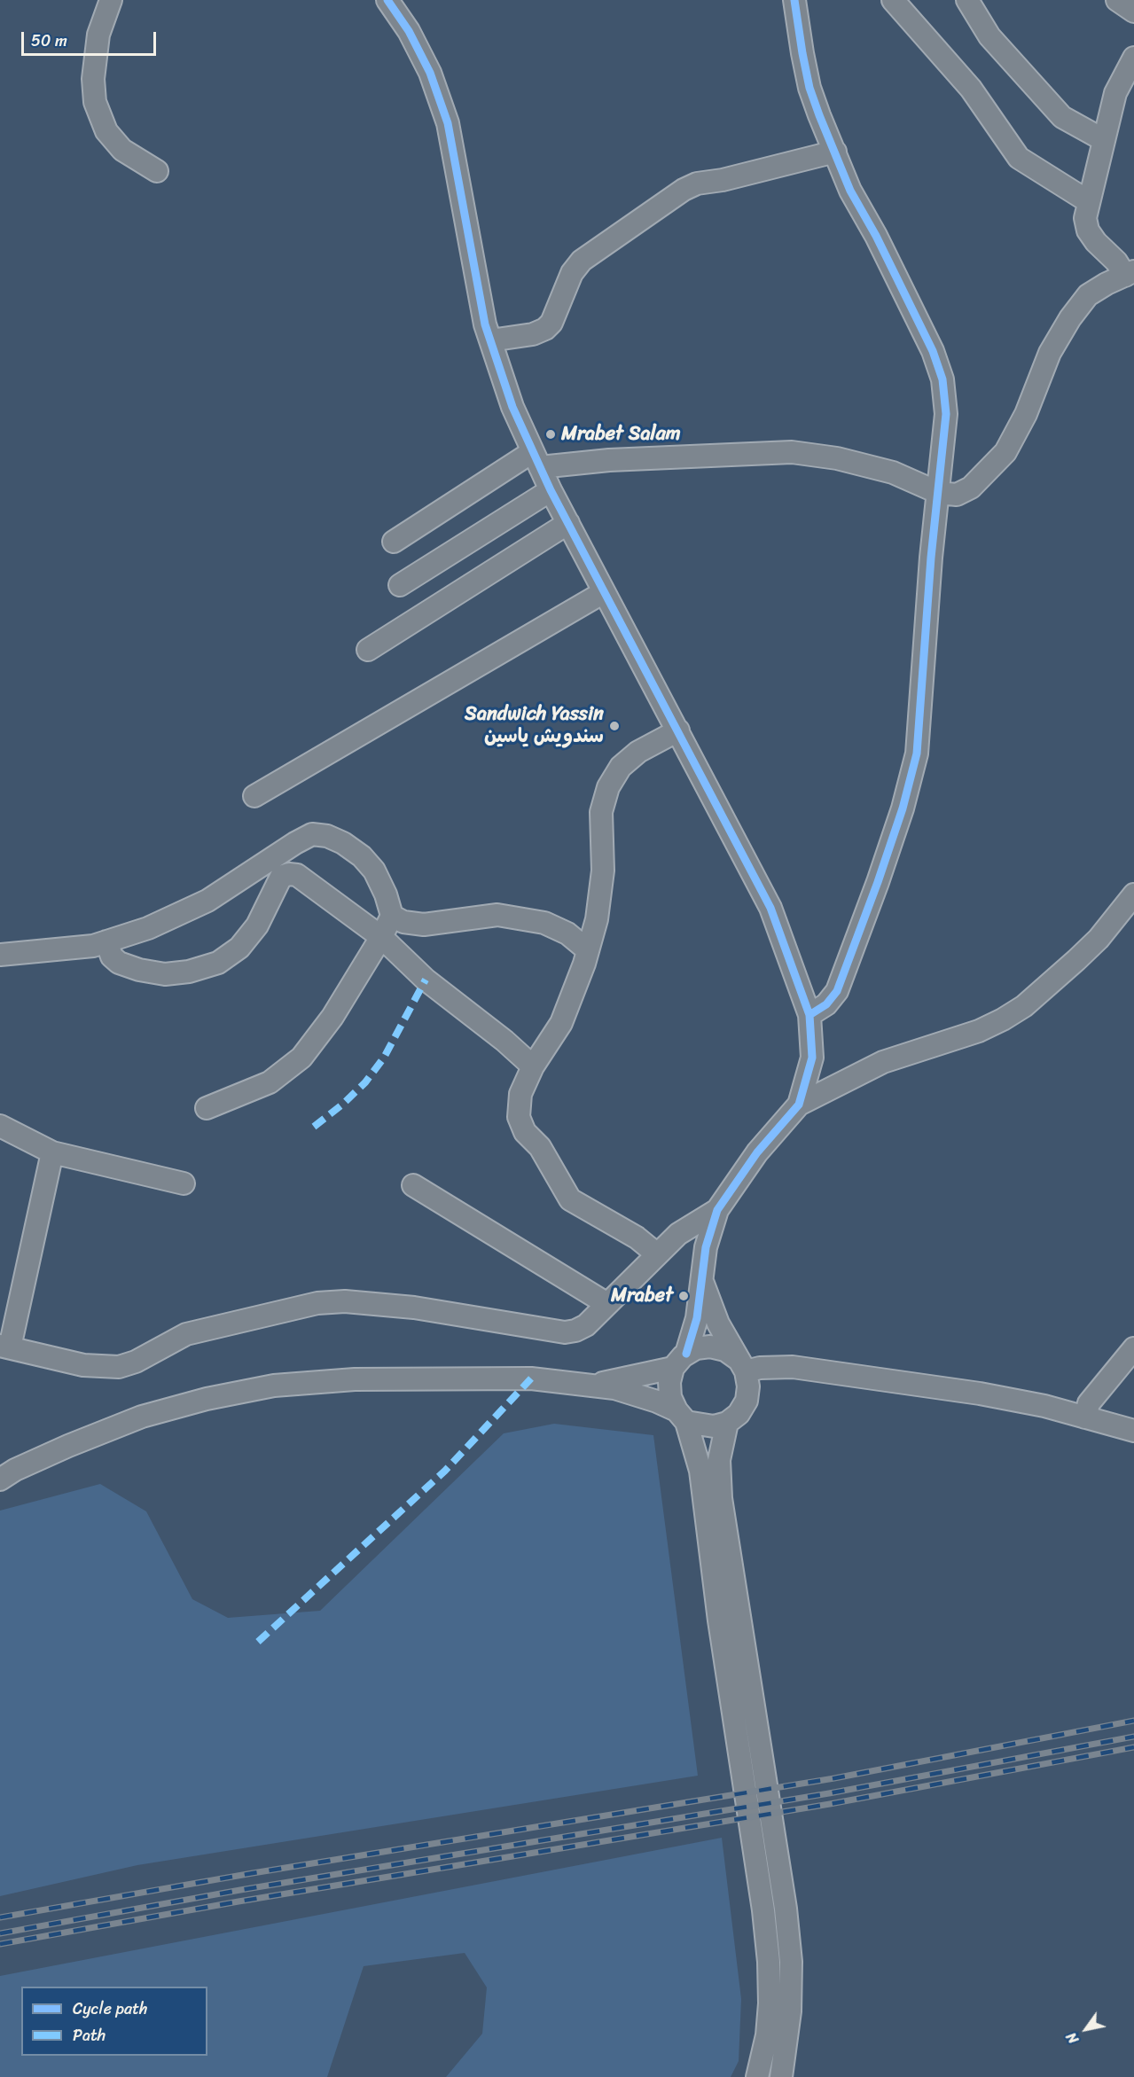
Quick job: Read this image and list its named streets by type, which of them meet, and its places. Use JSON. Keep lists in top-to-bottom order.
{
  "places": ["Mrabet Salam", "Sandwich Yassin سندويش ياسين", "Mrabet"],
  "legend": ["Cycle path", "Path"],
  "scale_bar": "50 m",
  "north": "bottom left"
}
